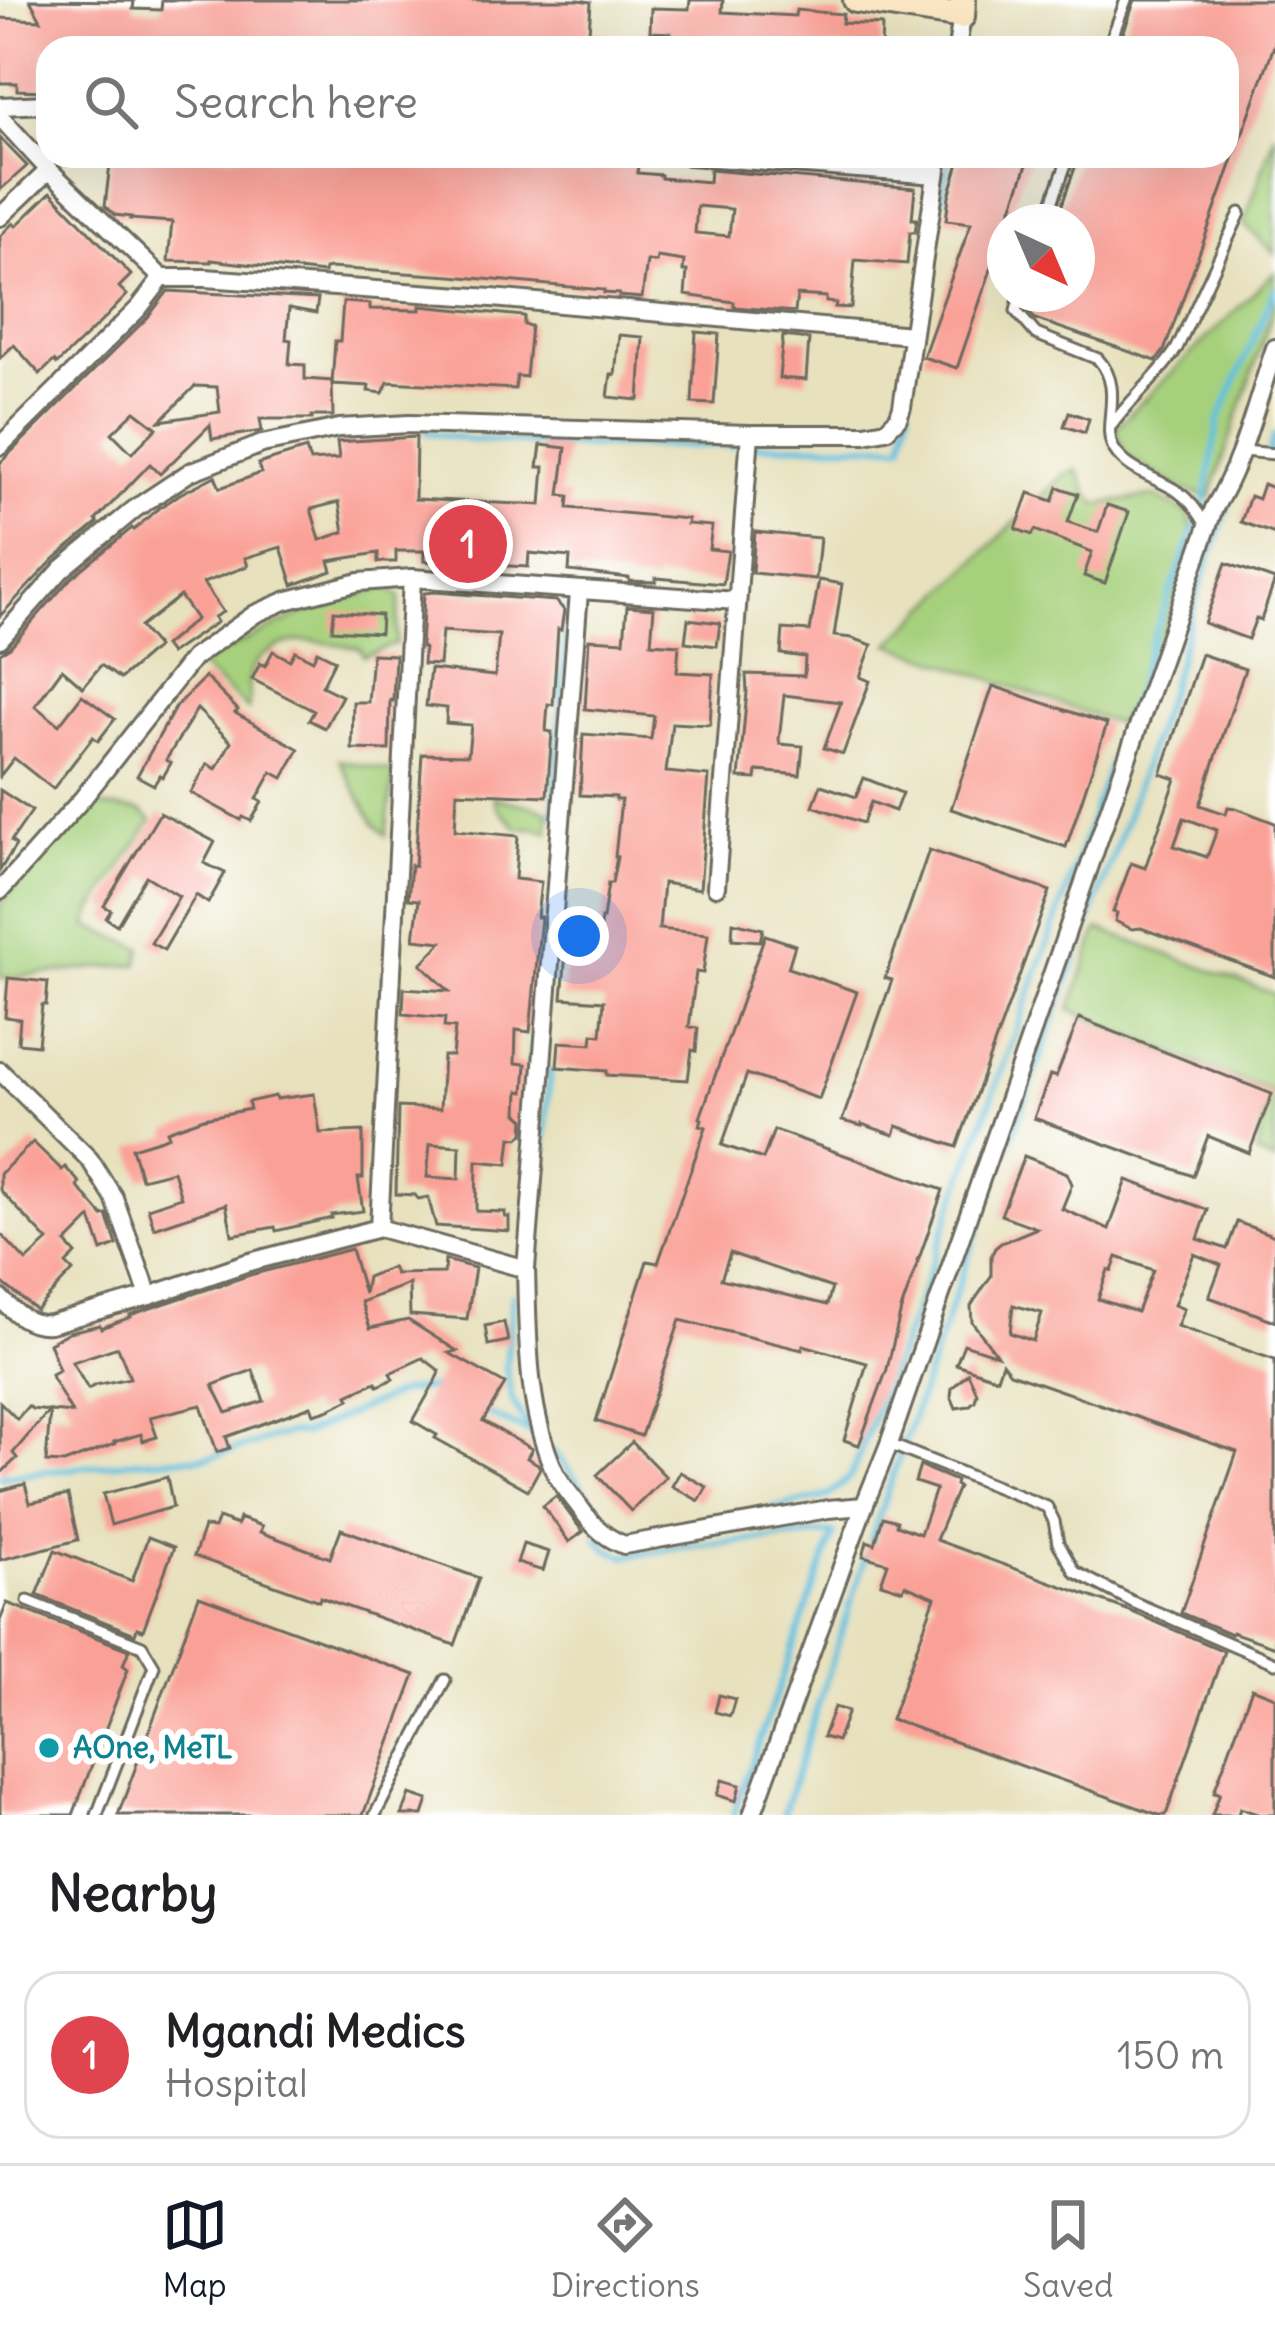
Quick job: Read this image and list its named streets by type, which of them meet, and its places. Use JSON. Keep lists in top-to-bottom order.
{
  "places": ["AOne, MeTL"],
  "north": "bottom right",
  "page": {
    "search": "Search here",
    "pins": "1",
    "heading": "Nearby",
    "list": [
      {
        "mark": "1",
        "name": "Mgandi Medics",
        "note": "Hospital",
        "value": "150 m"
      }
    ],
    "nav": ["Map", "Directions", "Saved"]
  }
}
